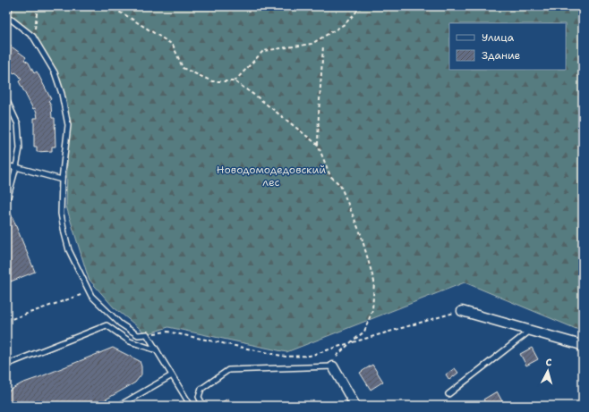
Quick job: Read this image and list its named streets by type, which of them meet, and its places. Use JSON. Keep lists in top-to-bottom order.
{
  "parks": ["Новодомодедовский лес"],
  "legend": ["Улица", "Здание"],
  "north": "top"
}
